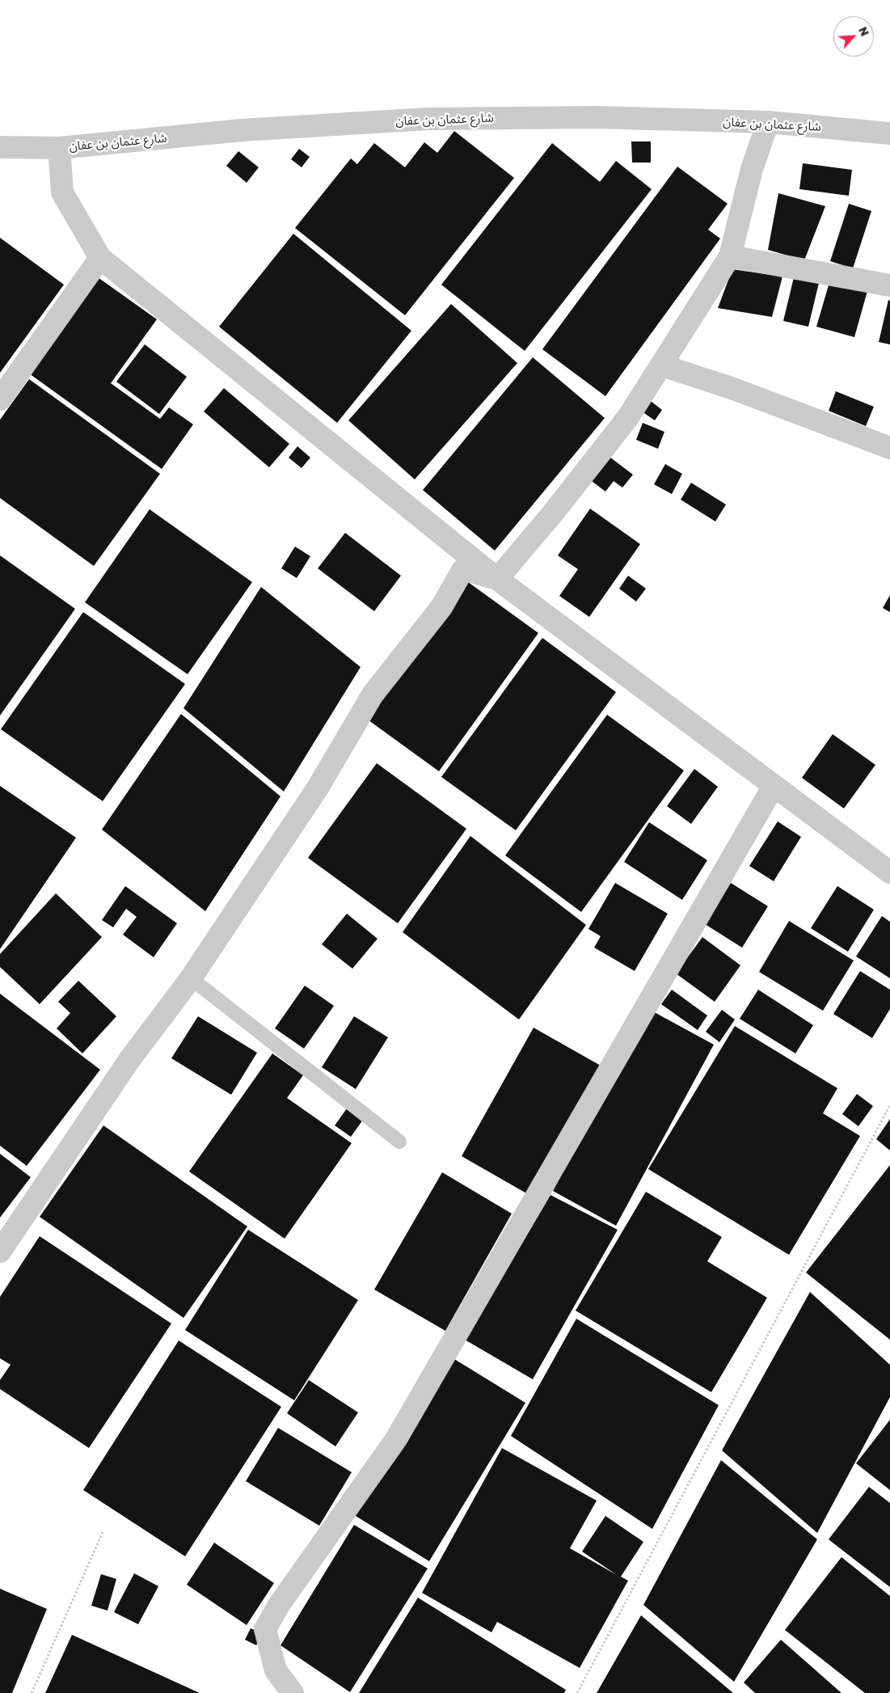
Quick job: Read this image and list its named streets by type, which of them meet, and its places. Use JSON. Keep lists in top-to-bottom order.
{
  "streets": {
    "street": ["شارع عثمان بن عفان"]
  },
  "north": "top right"
}
